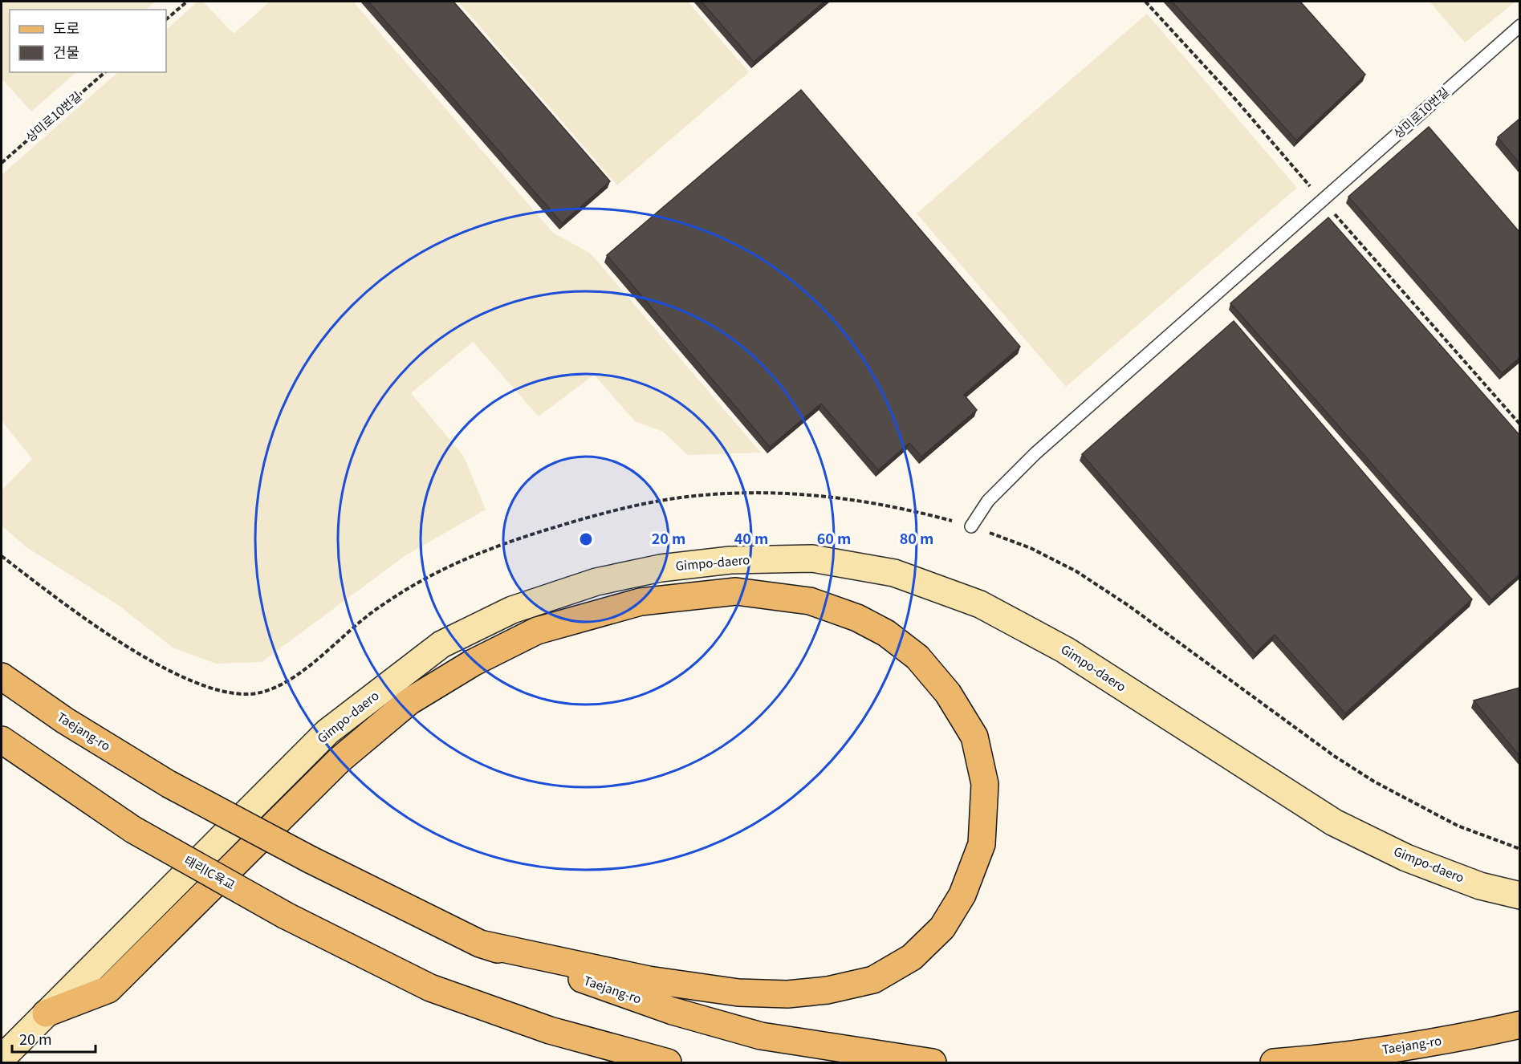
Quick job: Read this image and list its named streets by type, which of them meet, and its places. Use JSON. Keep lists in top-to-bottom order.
{
  "streets": {
    "main road": ["Gimpo-daero", "Taejang-ro", "태리IC육교"],
    "lane": ["상미로10번길"]
  },
  "legend": ["도로", "건물"],
  "scale_bar": "20 m",
  "rings": [
    "20 m",
    "40 m",
    "60 m",
    "80 m"
  ]
}
